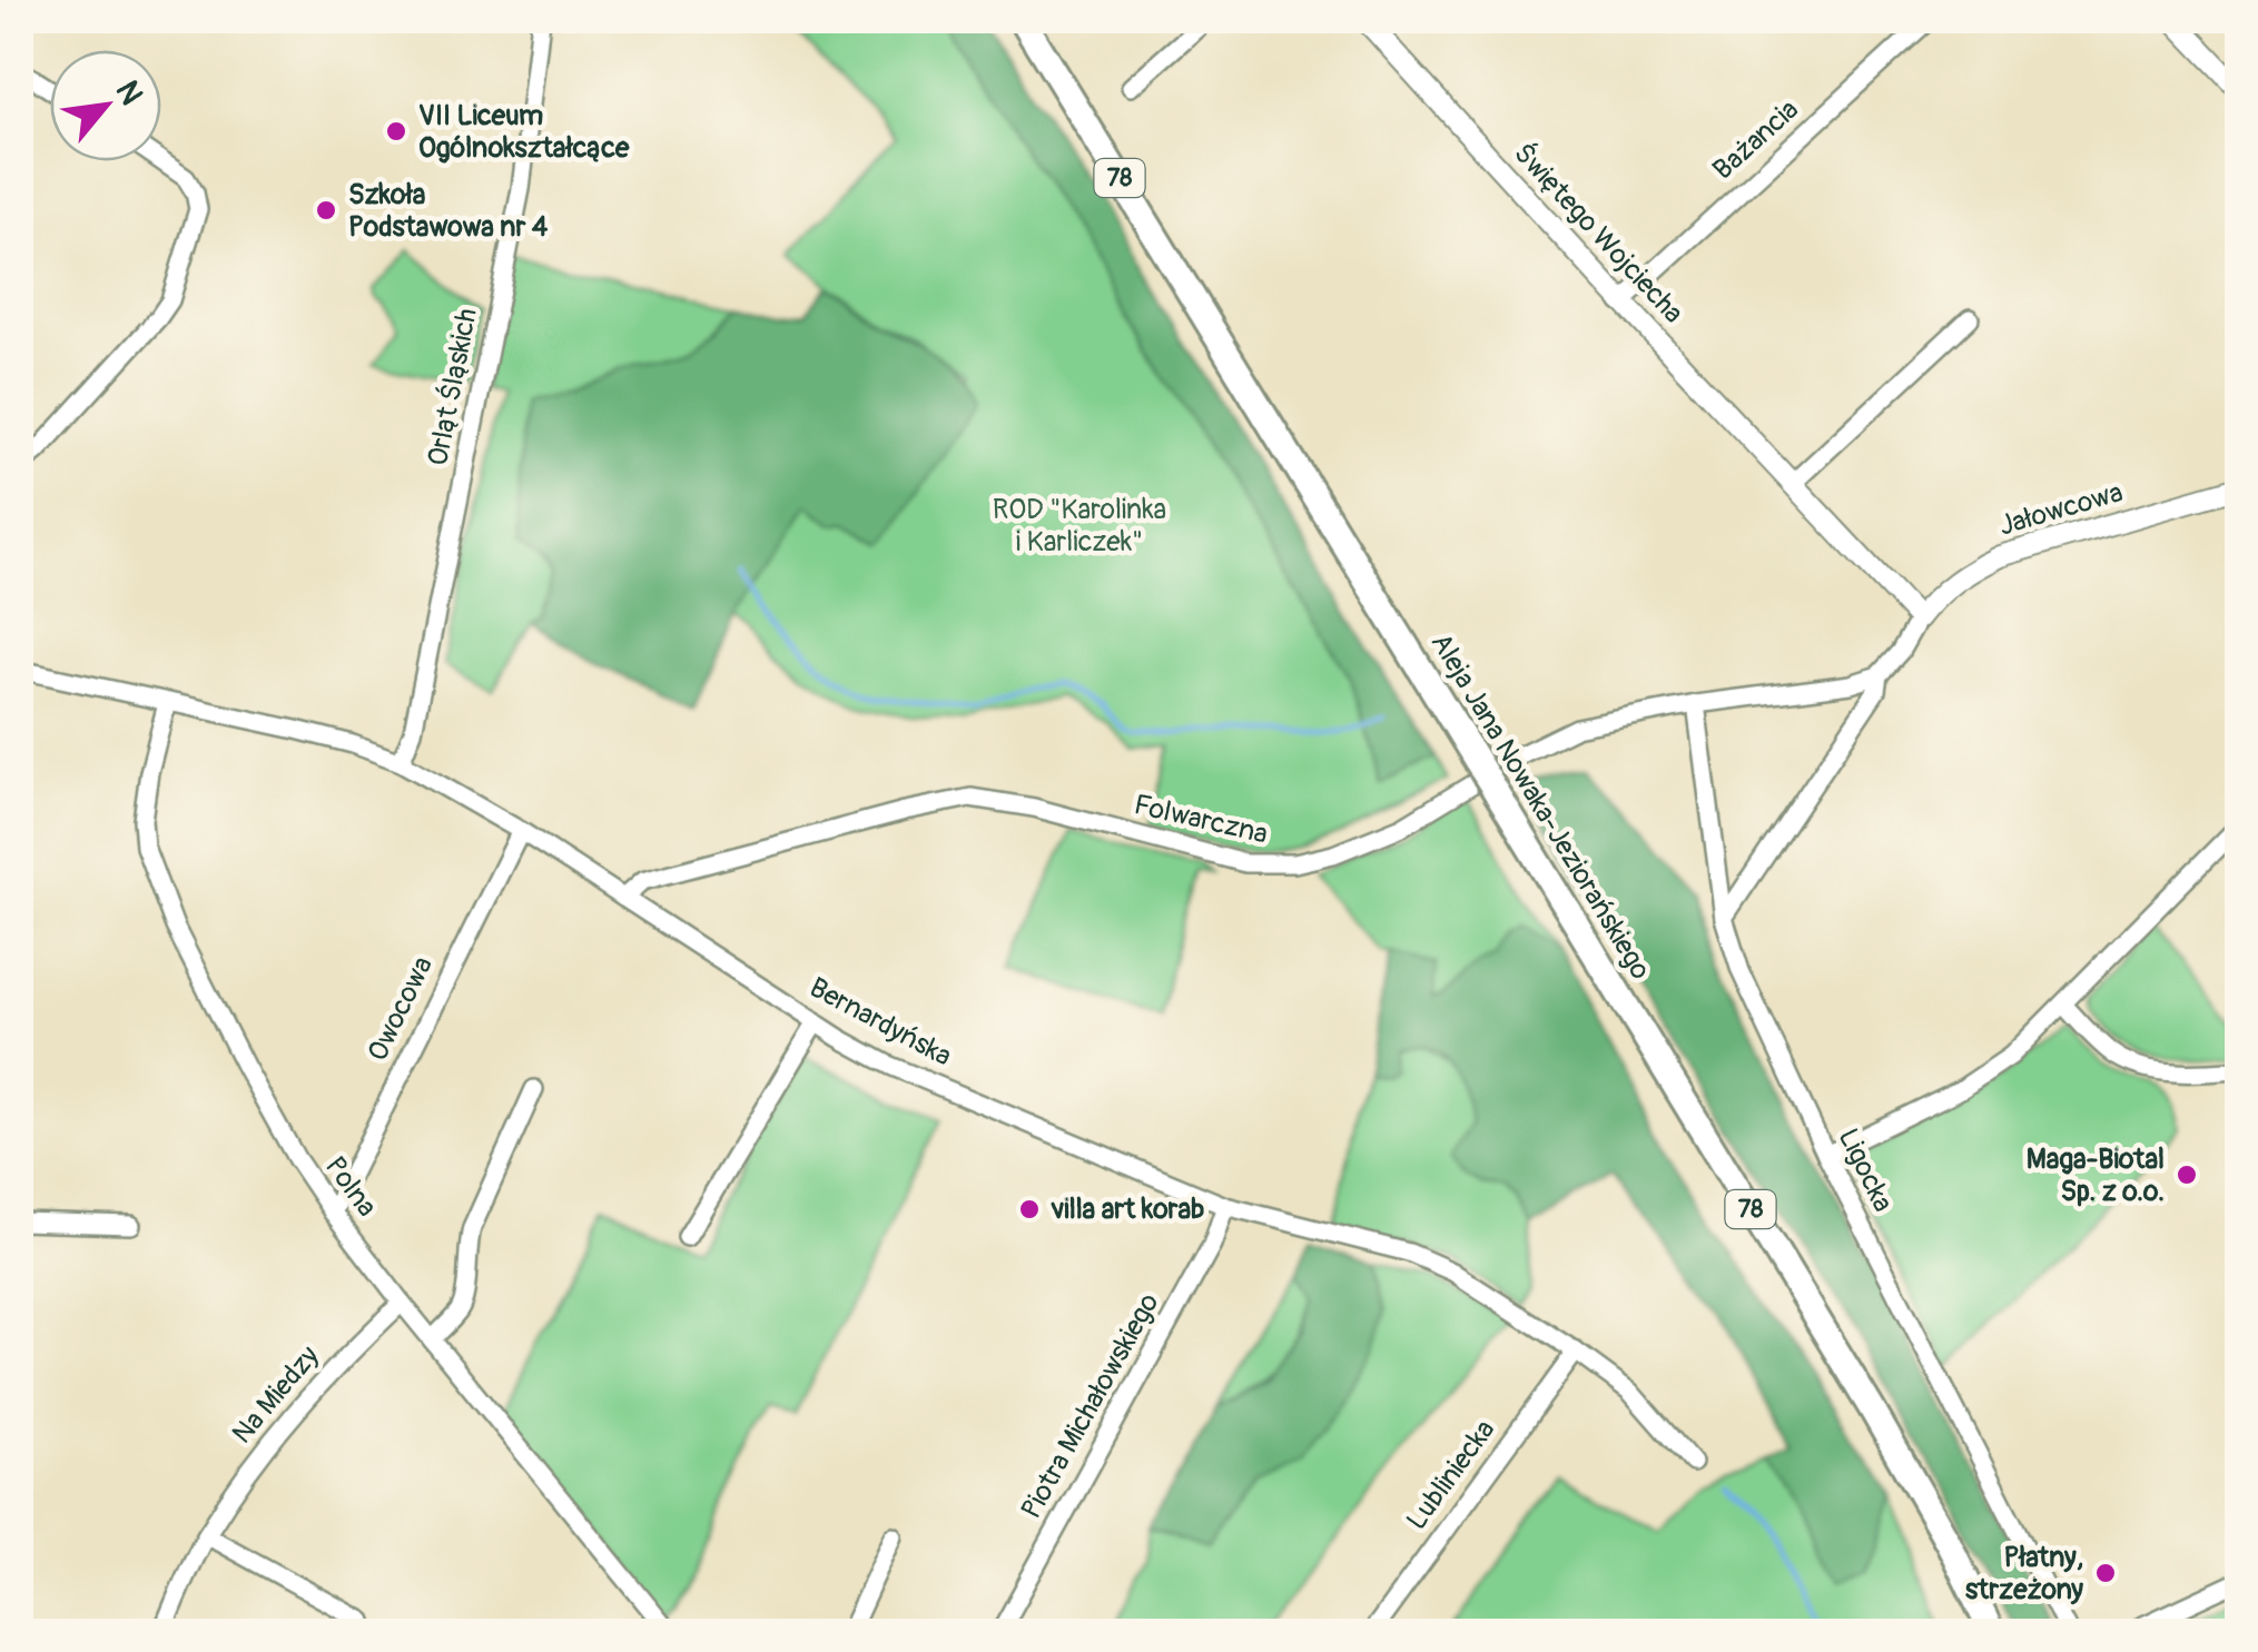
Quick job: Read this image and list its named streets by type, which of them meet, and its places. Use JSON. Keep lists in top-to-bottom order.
{
  "streets": {
    "main road": ["78", "Aleja Jana Nowaka-Jeziorańskiego"],
    "street": [
      "Bażancia",
      "Świętego Wojciecha",
      "Orląt Śląskich",
      "Jałowcowa",
      "Folwarczna",
      "Owocowa",
      "Bernardyńska",
      "Ligocka",
      "Polna",
      "Na Miedzy",
      "Piotra Michałowskiego",
      "Lubliniecka"
    ]
  },
  "crossings": [
    ["Bażancia", "Świętego Wojciecha"],
    ["Świętego Wojciecha", "Jałowcowa"],
    ["Orląt Śląskich", "Bernardyńska"],
    ["Folwarczna", "Bernardyńska"],
    ["Folwarczna", "Ligocka"],
    ["Owocowa", "Bernardyńska"],
    ["Owocowa", "Polna"],
    ["Bernardyńska", "Polna"],
    ["Bernardyńska", "Piotra Michałowskiego"],
    ["Bernardyńska", "Lubliniecka"],
    ["Polna", "Na Miedzy"]
  ],
  "parks": ["ROD \"Karolinka i Karliczek\""],
  "places": [
    "VII Liceum Ogólnokształcące",
    "Szkoła Podstawowa nr 4",
    "Maga-Biotal Sp. z o.o.",
    "villa art korab",
    "Płatny, strzeżony"
  ],
  "north": "top right"
}
